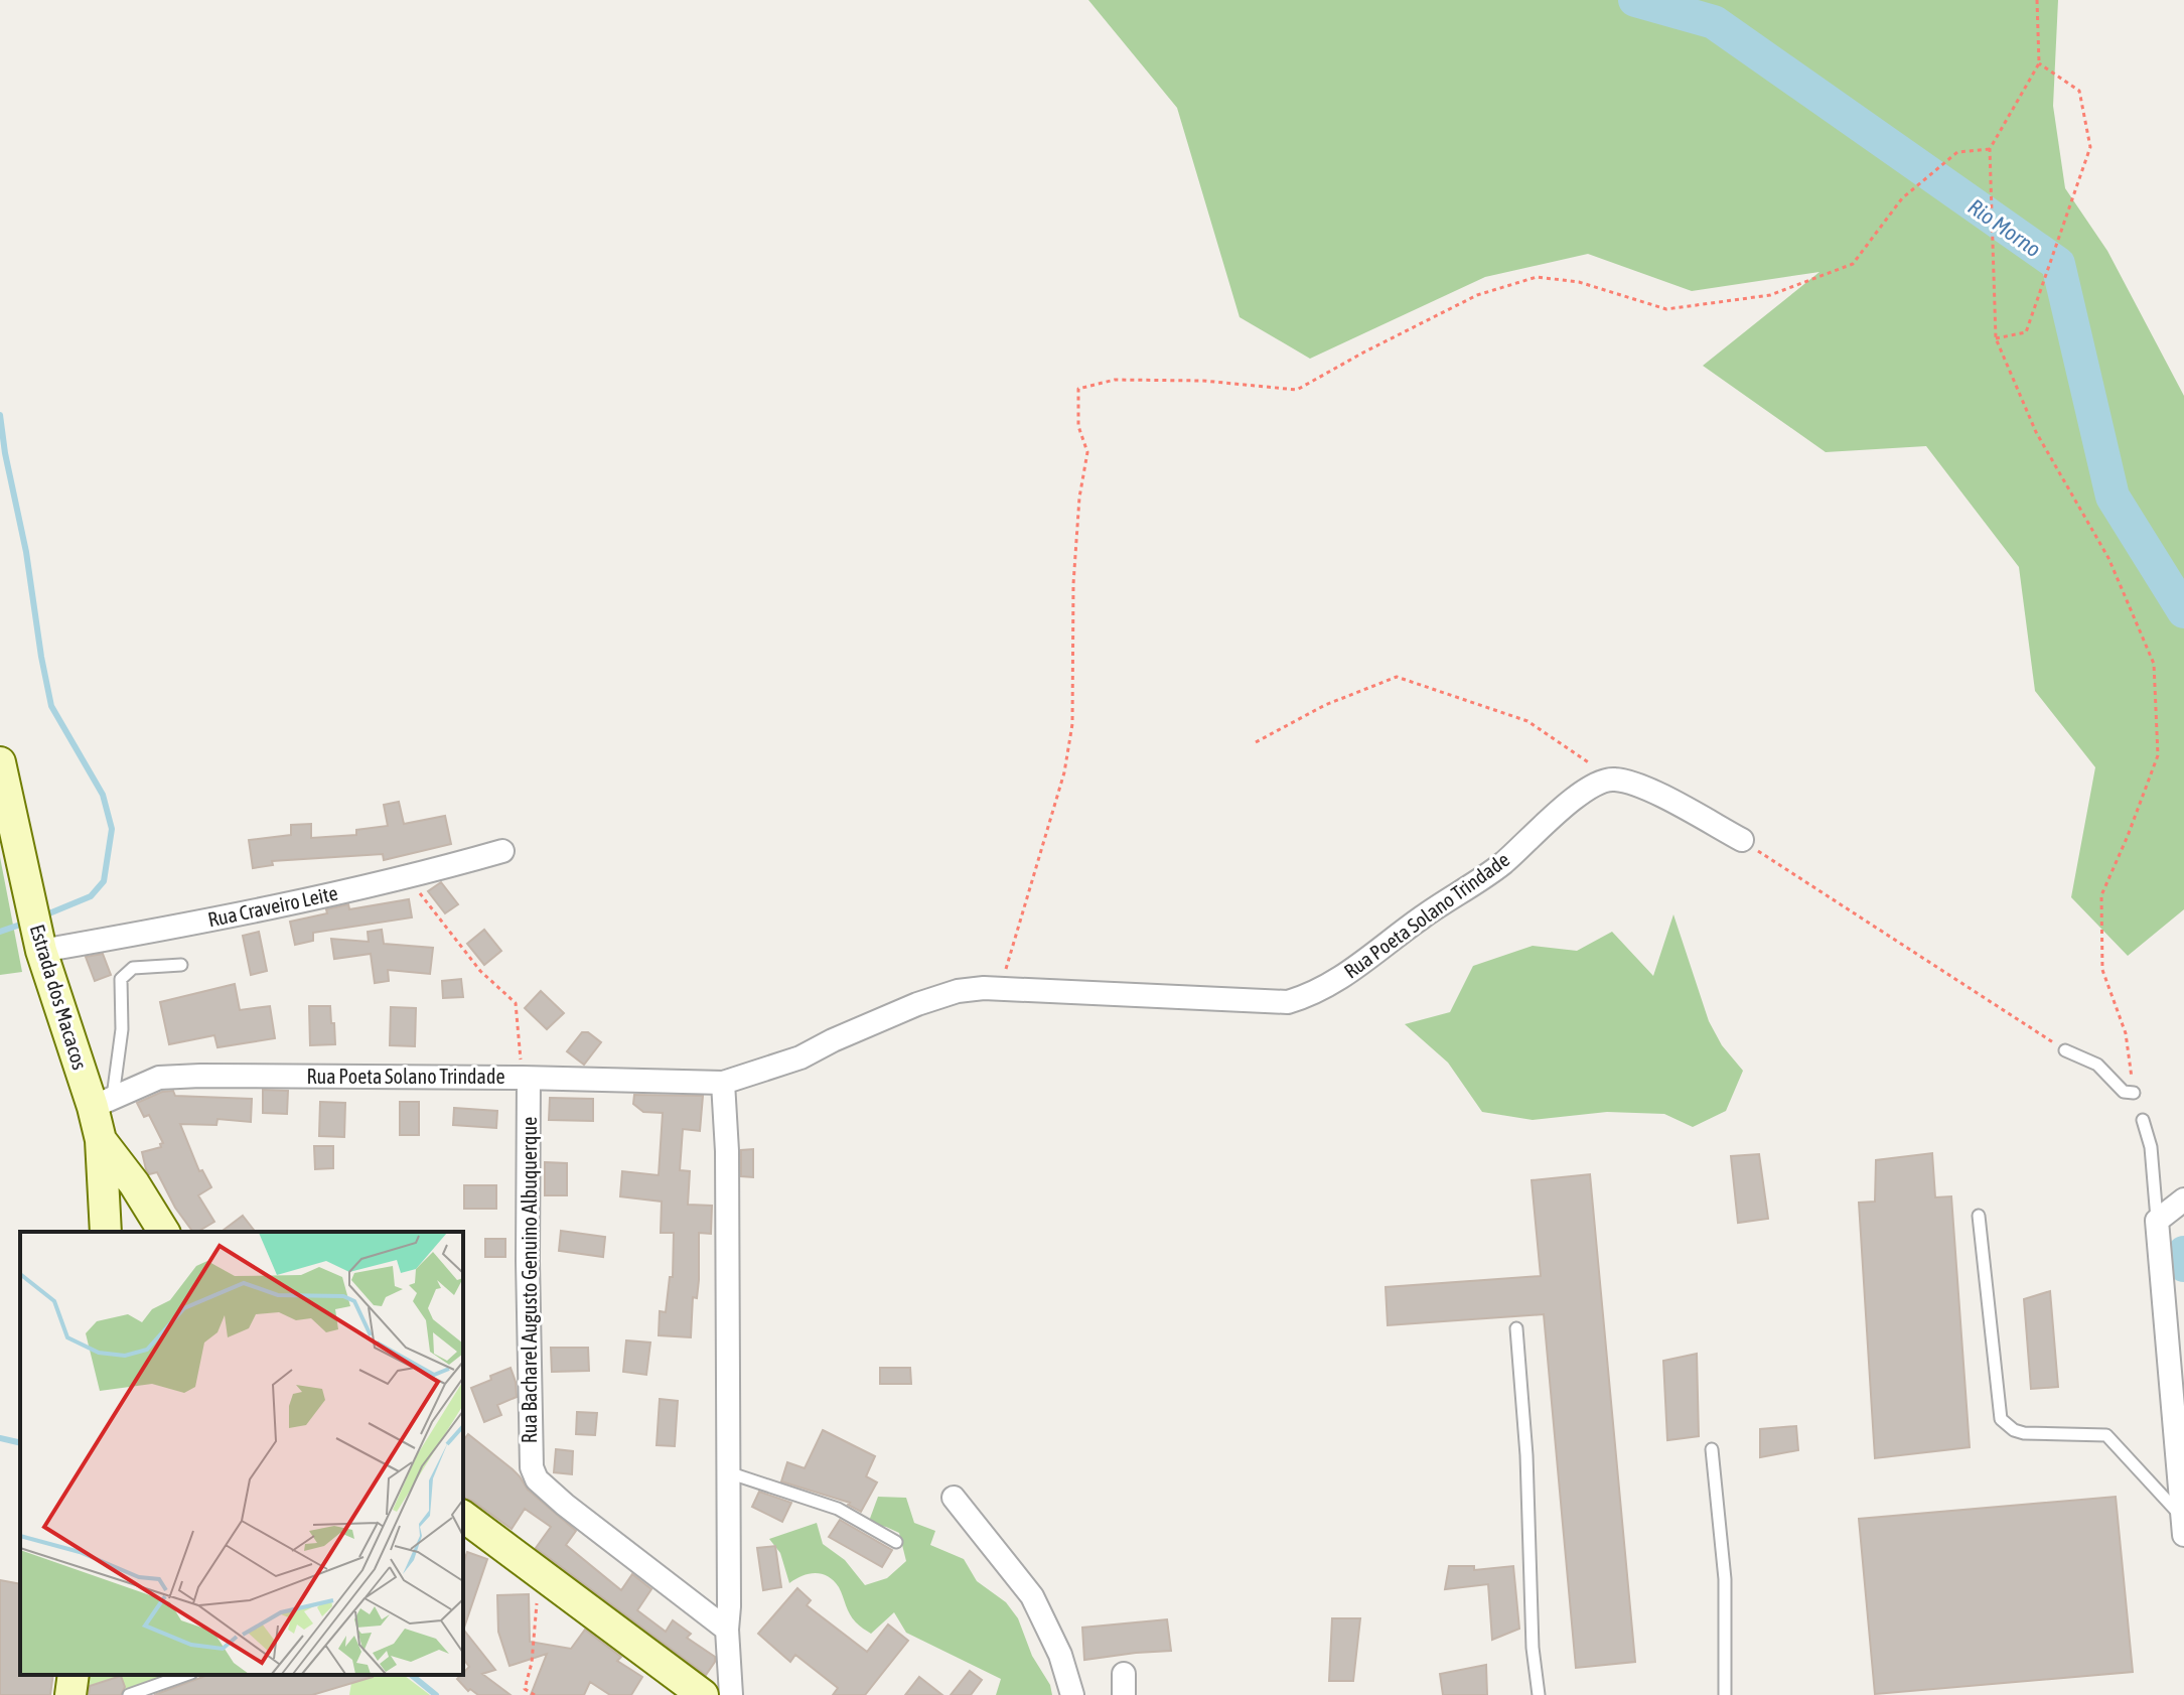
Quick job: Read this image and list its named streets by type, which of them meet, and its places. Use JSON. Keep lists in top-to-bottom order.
{
  "streets": {
    "main road": ["Estrada dos Macacos"],
    "street": ["Rua Craveiro Leite", "Rua Poeta Solano Trindade", "Rua Bacharel Augusto Genuino Albuquerque"]
  },
  "crossings": [
    ["Rua Craveiro Leite", "Estrada dos Macacos"],
    ["Rua Poeta Solano Trindade", "Estrada dos Macacos"],
    ["Rua Poeta Solano Trindade", "Rua Bacharel Augusto Genuino Albuquerque"]
  ],
  "water": ["Rio Morno"]
}
